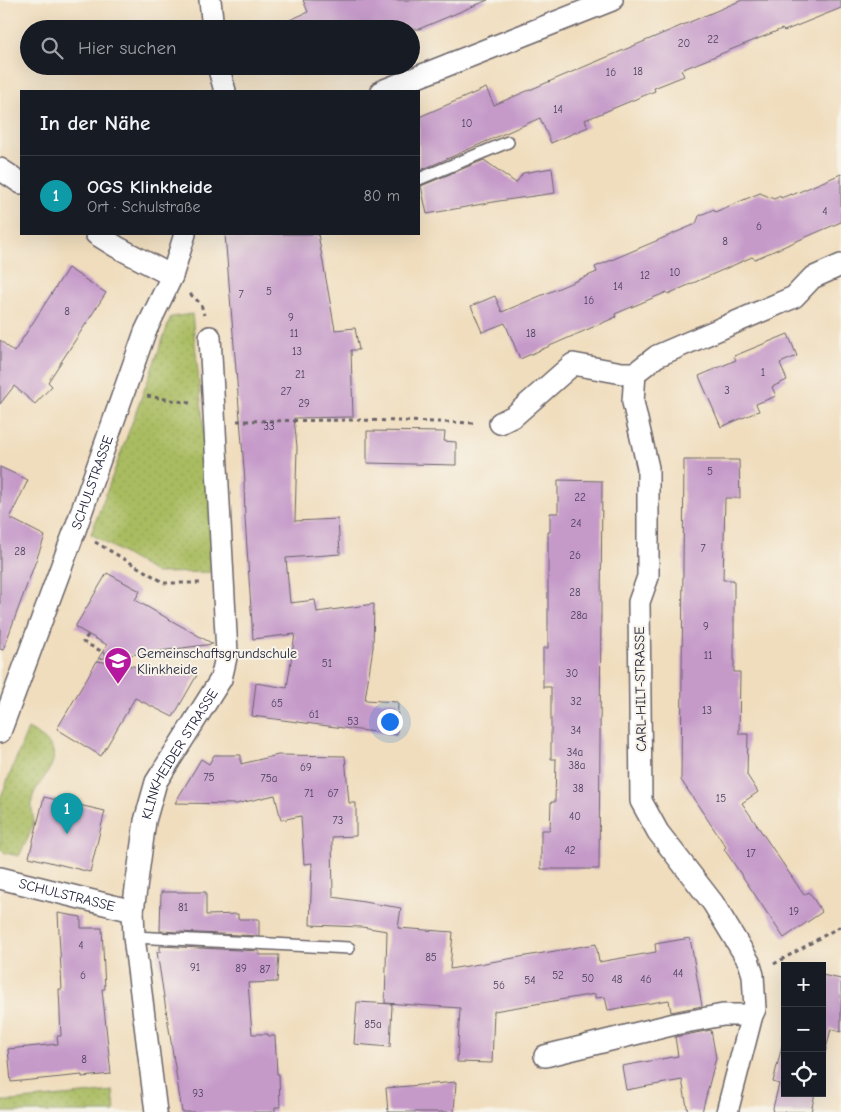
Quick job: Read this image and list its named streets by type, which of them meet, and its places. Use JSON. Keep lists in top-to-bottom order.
{
  "streets": {
    "street": ["SCHULSTRASSE", "CARL-HILT-STRASSE", "KLINKHEIDER STRASSE"]
  },
  "crossings": [
    ["SCHULSTRASSE", "KLINKHEIDER STRASSE"]
  ],
  "places": {
    "school or university": ["Gemeinschaftsgrundschule Klinkheide"]
  },
  "house_numbers": [
    "22",
    "20",
    "18",
    "16",
    "14",
    "10",
    "4",
    "6",
    "8",
    "10",
    "12",
    "14",
    "5",
    "7",
    "16",
    "8",
    "9",
    "11",
    "18",
    "13",
    "1",
    "21",
    "3",
    "27",
    "29",
    "33",
    "5",
    "22",
    "24",
    "7",
    "28",
    "26",
    "28",
    "28a",
    "9",
    "11",
    "51",
    "30",
    "32",
    "65",
    "13",
    "61",
    "53",
    "34",
    "34a",
    "38a",
    "69",
    "75",
    "75a",
    "38",
    "71",
    "67",
    "15",
    "40",
    "73",
    "42",
    "17",
    "81",
    "19",
    "4",
    "85",
    "91",
    "89",
    "87",
    "44",
    "6",
    "52",
    "50",
    "48",
    "46",
    "54",
    "56",
    "85a",
    "8",
    "93"
  ],
  "page": {
    "search": "Hier suchen",
    "heading": "In der Nähe",
    "list": [
      {
        "mark": "1",
        "name": "OGS Klinkheide",
        "note": "Ort · Schulstraße",
        "value": "80 m"
      }
    ],
    "pins": "1",
    "map_buttons": ["+", "−"]
  }
}
